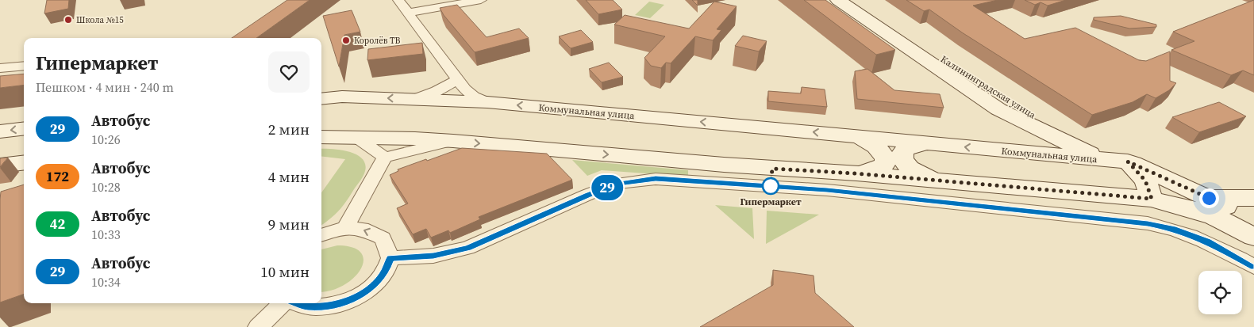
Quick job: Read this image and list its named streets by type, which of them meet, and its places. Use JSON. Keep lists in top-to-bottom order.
{
  "streets": {
    "main road": ["Калининградская улица", "Коммунальная улица"]
  },
  "crossings": [
    ["Калининградская улица", "Коммунальная улица"]
  ],
  "places": ["Школа №15", "Королёв ТВ", "Гипермаркет"],
  "lines": ["bus line 29"],
  "page": {
    "on_map": "29",
    "heading": ["Гипермаркет", "Пешком · 4 мин · 240 m"],
    "list": [
      {
        "mark": "29",
        "name": "Автобус",
        "note": "10:26",
        "value": "2 мин"
      },
      {
        "mark": "172",
        "name": "Автобус",
        "note": "10:28",
        "value": "4 мин"
      },
      {
        "mark": "42",
        "name": "Автобус",
        "note": "10:33",
        "value": "9 мин"
      },
      {
        "mark": "29",
        "name": "Автобус",
        "note": "10:34",
        "value": "10 мин"
      }
    ]
  }
}
